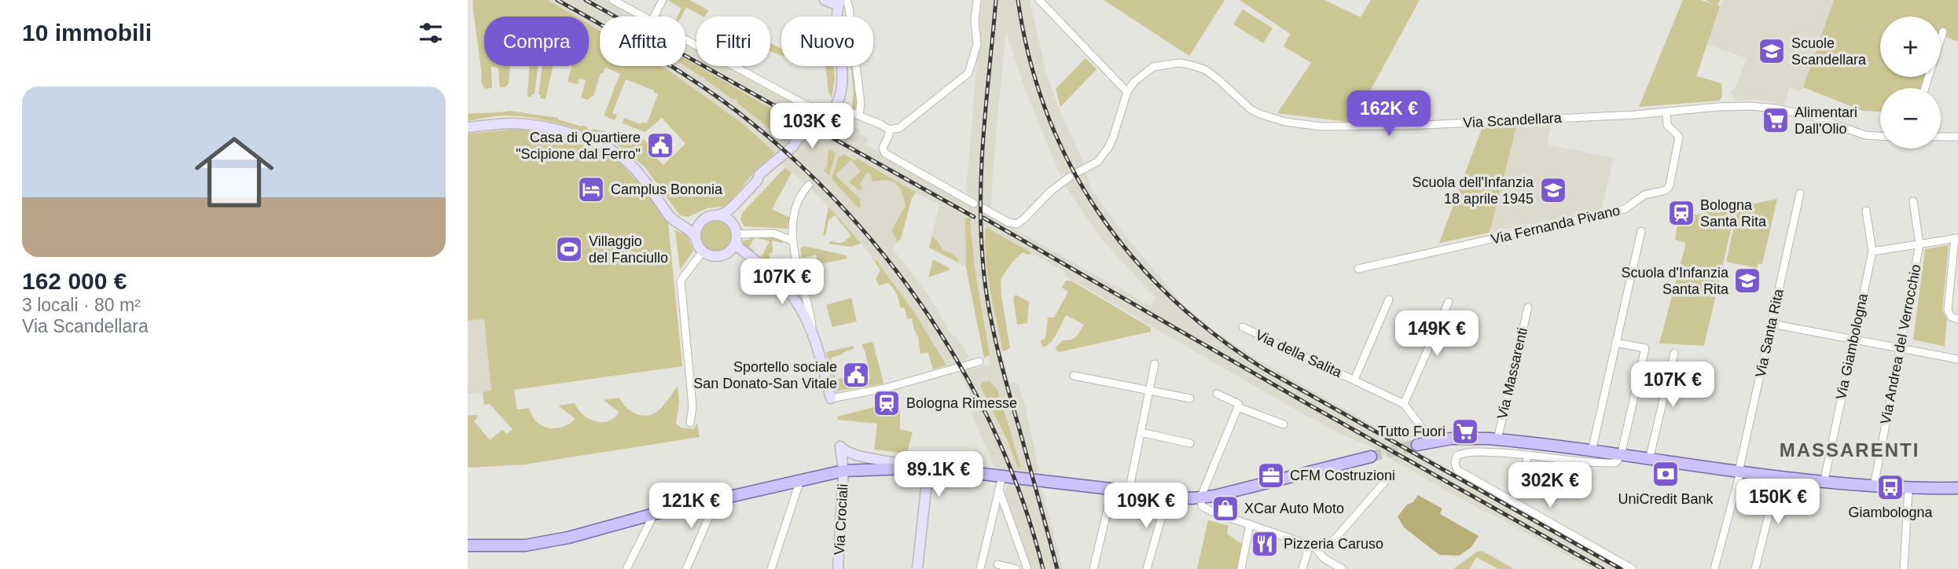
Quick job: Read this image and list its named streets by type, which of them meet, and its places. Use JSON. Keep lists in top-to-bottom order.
{
  "streets": {
    "main road": ["Via Crociali"],
    "street": [
      "Via Scandellara",
      "Via Fernanda Pivano",
      "Via Santa Rita",
      "Via Andrea del Verrocchio",
      "Via Giambologna",
      "Via della Salita",
      "Via Massarenti"
    ]
  },
  "crossings": [
    ["Via Scandellara", "Via Fernanda Pivano"]
  ],
  "districts": ["MASSARENTI"],
  "places": {
    "school or university": ["Scuole Scandellara", "Scuola dell'Infanzia 18 aprile 1945", "Scuola d'Infanzia Santa Rita"],
    "supermarket": ["Alimentari Dall'Olio", "Tutto Fuori"],
    "public building": ["Casa di Quartiere \"Scipione dal Ferro\"", "Sportello sociale San Donato-San Vitale"],
    "hotel": ["Camplus Bononia"],
    "station": ["Bologna Santa Rita", "Bologna Rimesse"],
    "sports": ["Villaggio del Fanciullo"],
    "bank": ["UniCredit Bank"],
    "office": ["CFM Costruzioni"],
    "bus stop": ["Giambologna"],
    "shop": ["XCar Auto Moto"],
    "restaurant": ["Pizzeria Caruso"]
  },
  "page": {
    "heading": "10 immobili",
    "map_buttons": ["+", "−"],
    "chip": [
      "Compra",
      "Affitta",
      "Filtri",
      "Nuovo"
    ],
    "list": [
      {
        "name": "162 000 €",
        "note": "3 locali · 80 m² · Via Scandellara"
      }
    ],
    "price": [
      "162K €",
      "103K €",
      "107K €",
      "149K €",
      "107K €",
      "89.1K €",
      "302K €",
      "150K €",
      "121K €",
      "109K €"
    ]
  }
}
